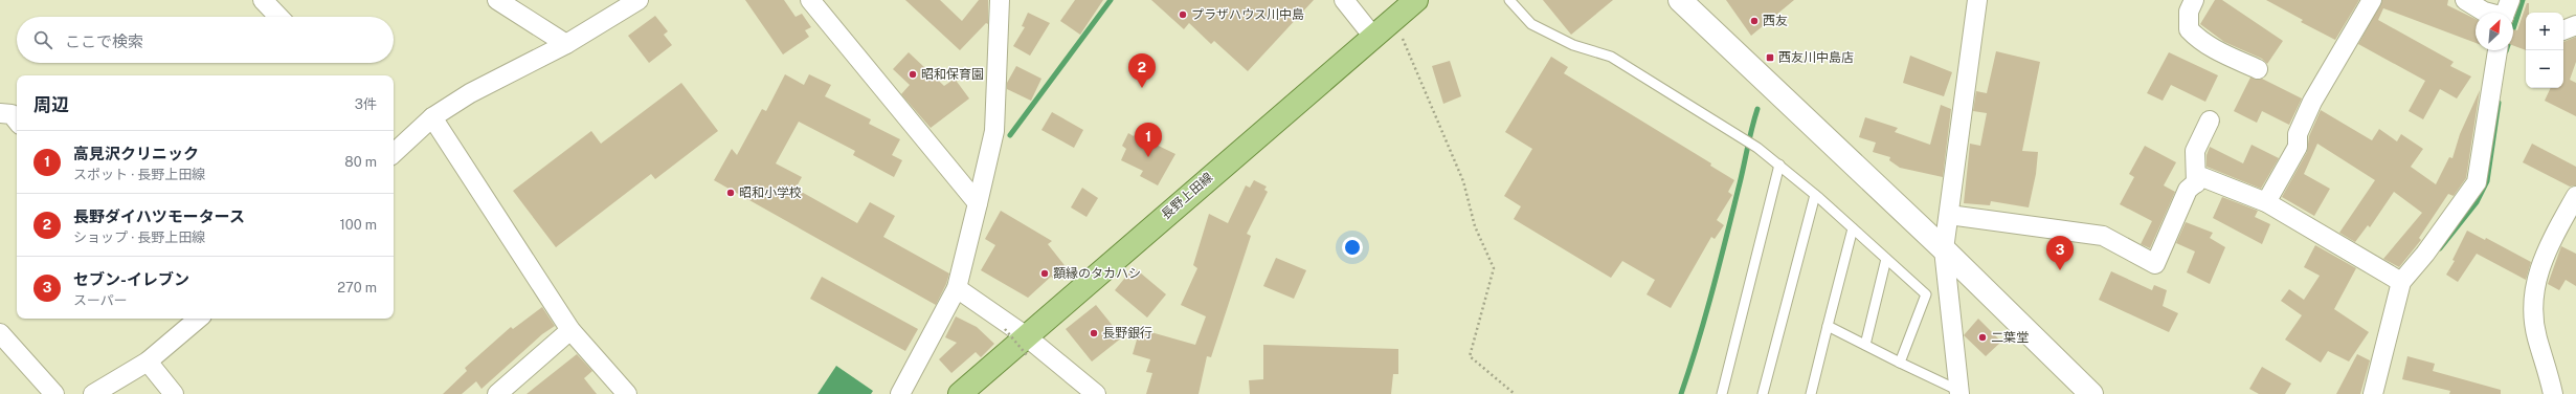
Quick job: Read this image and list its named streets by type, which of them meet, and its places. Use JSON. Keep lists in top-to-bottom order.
{
  "streets": {
    "main road": ["長野上田線"]
  },
  "places": {
    "other": [
      "プラザハウス川中島",
      "西友",
      "昭和保育園",
      "昭和小学校",
      "額縁のタカハシ",
      "長野銀行",
      "二葉堂"
    ],
    "transit": ["西友川中島店"]
  },
  "north": "top right",
  "page": {
    "map_buttons": ["+", "−"],
    "search": "ここで検索",
    "pins": ["2", "1", "3"],
    "heading": ["周辺", "3件"],
    "list": [
      {
        "mark": "1",
        "name": "高見沢クリニック",
        "note": "スポット · 長野上田線",
        "value": "80 m"
      },
      {
        "mark": "2",
        "name": "長野ダイハツモータース",
        "note": "ショップ · 長野上田線",
        "value": "100 m"
      },
      {
        "mark": "3",
        "name": "セブン-イレブン",
        "note": "スーパー",
        "value": "270 m"
      }
    ]
  }
}
